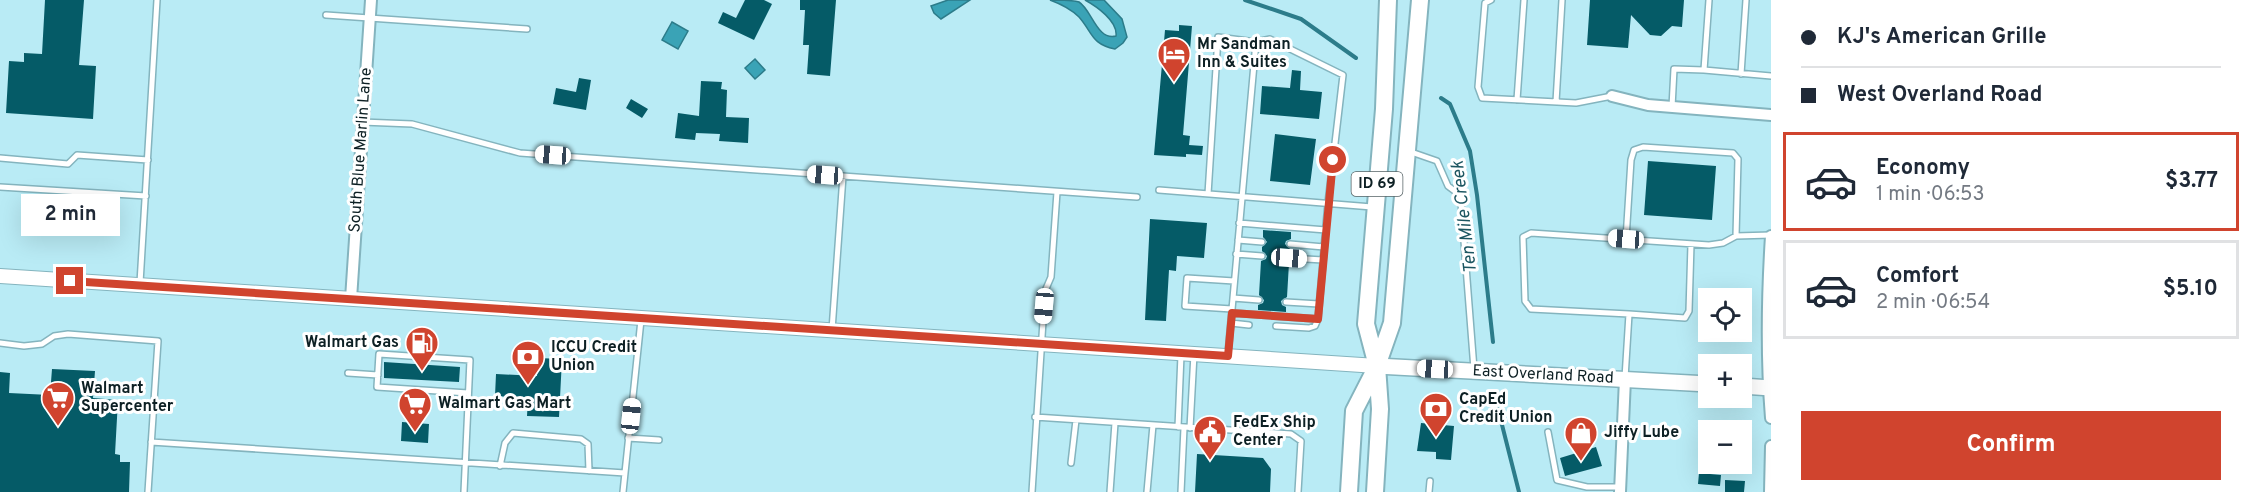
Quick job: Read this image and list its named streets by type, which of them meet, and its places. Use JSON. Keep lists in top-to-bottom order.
{
  "streets": {
    "main road": ["ID 69", "East Overland Road"],
    "street": ["South Blue Marlin Lane"]
  },
  "crossings": [
    ["ID 69", "East Overland Road"]
  ],
  "water": ["Ten Mile Creek"],
  "places": {
    "hotel": ["Mr Sandman Inn & Suites"],
    "fuel station": ["Walmart Gas"],
    "bank": ["ICCU Credit Union", "CapEd Credit Union"],
    "supermarket": ["Walmart Supercenter", "Walmart Gas Mart"],
    "public building": ["FedEx Ship Center"],
    "shop": ["Jiffy Lube"]
  },
  "page": {
    "banner": ["KJ's American Grille", "West Overland Road"],
    "list": [
      {
        "name": "Economy",
        "note": "1 min · 06:53",
        "value": "$3.77"
      },
      {
        "name": "Comfort",
        "note": "2 min · 06:54",
        "value": "$5.10"
      }
    ],
    "bubble": "2 min",
    "map_buttons": ["+", "−"],
    "buttons": "Confirm"
  }
}
